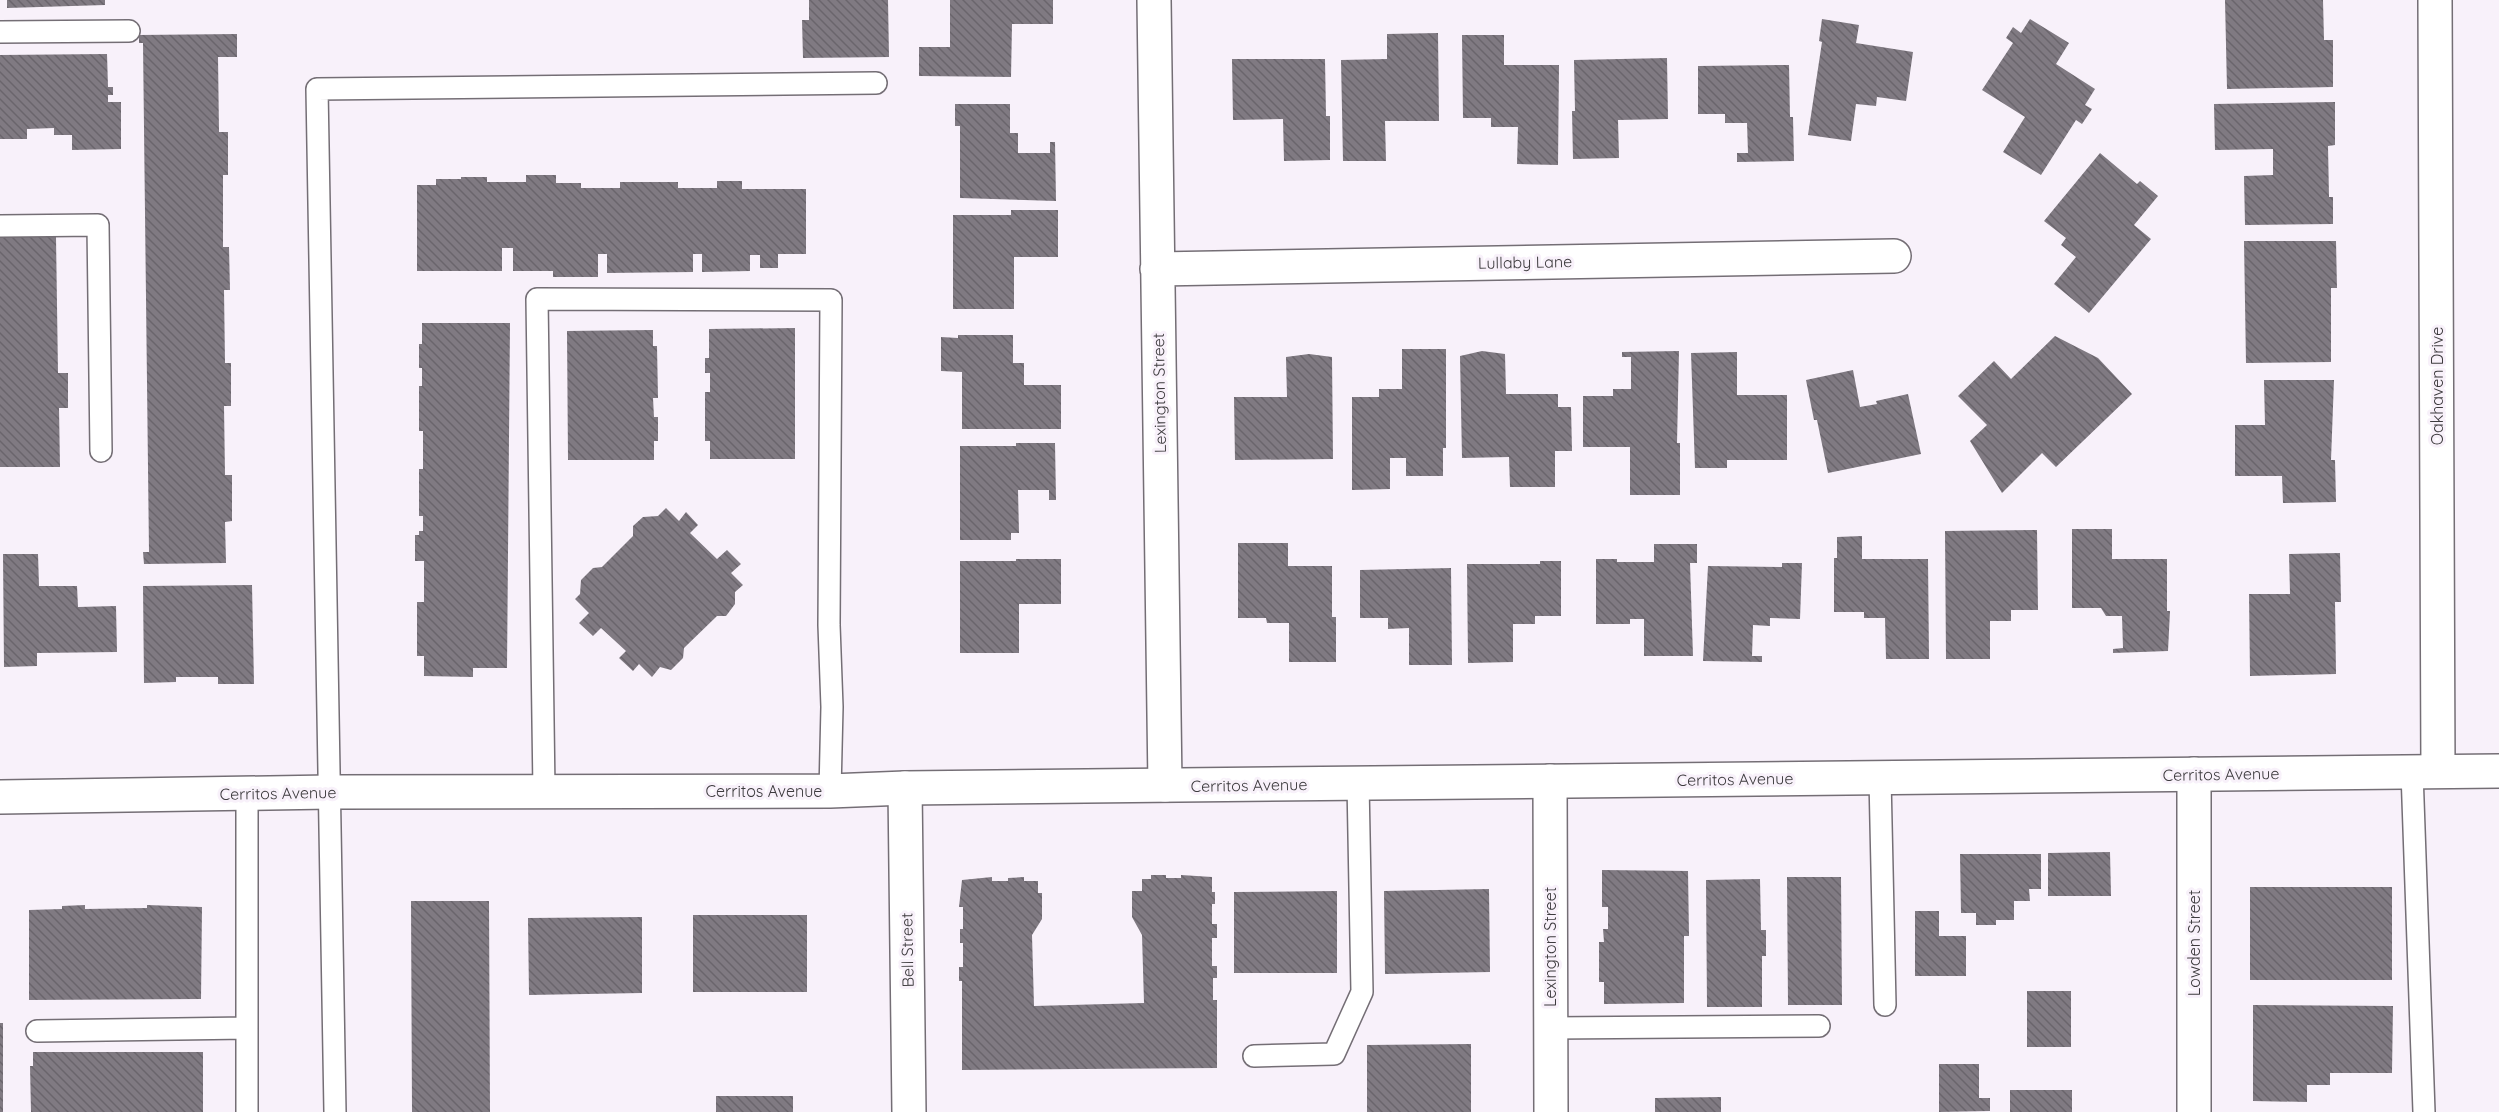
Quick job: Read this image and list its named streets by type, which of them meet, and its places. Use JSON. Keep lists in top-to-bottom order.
{
  "streets": {
    "street": [
      "Lullaby Lane",
      "Oakhaven Drive",
      "Lexington Street",
      "Cerritos Avenue",
      "Lowden Street",
      "Bell Street"
    ]
  },
  "crossings": [
    ["Lullaby Lane", "Lexington Street"],
    ["Oakhaven Drive", "Cerritos Avenue"],
    ["Lexington Street", "Cerritos Avenue"],
    ["Cerritos Avenue", "Lowden Street"],
    ["Cerritos Avenue", "Bell Street"]
  ]
}
